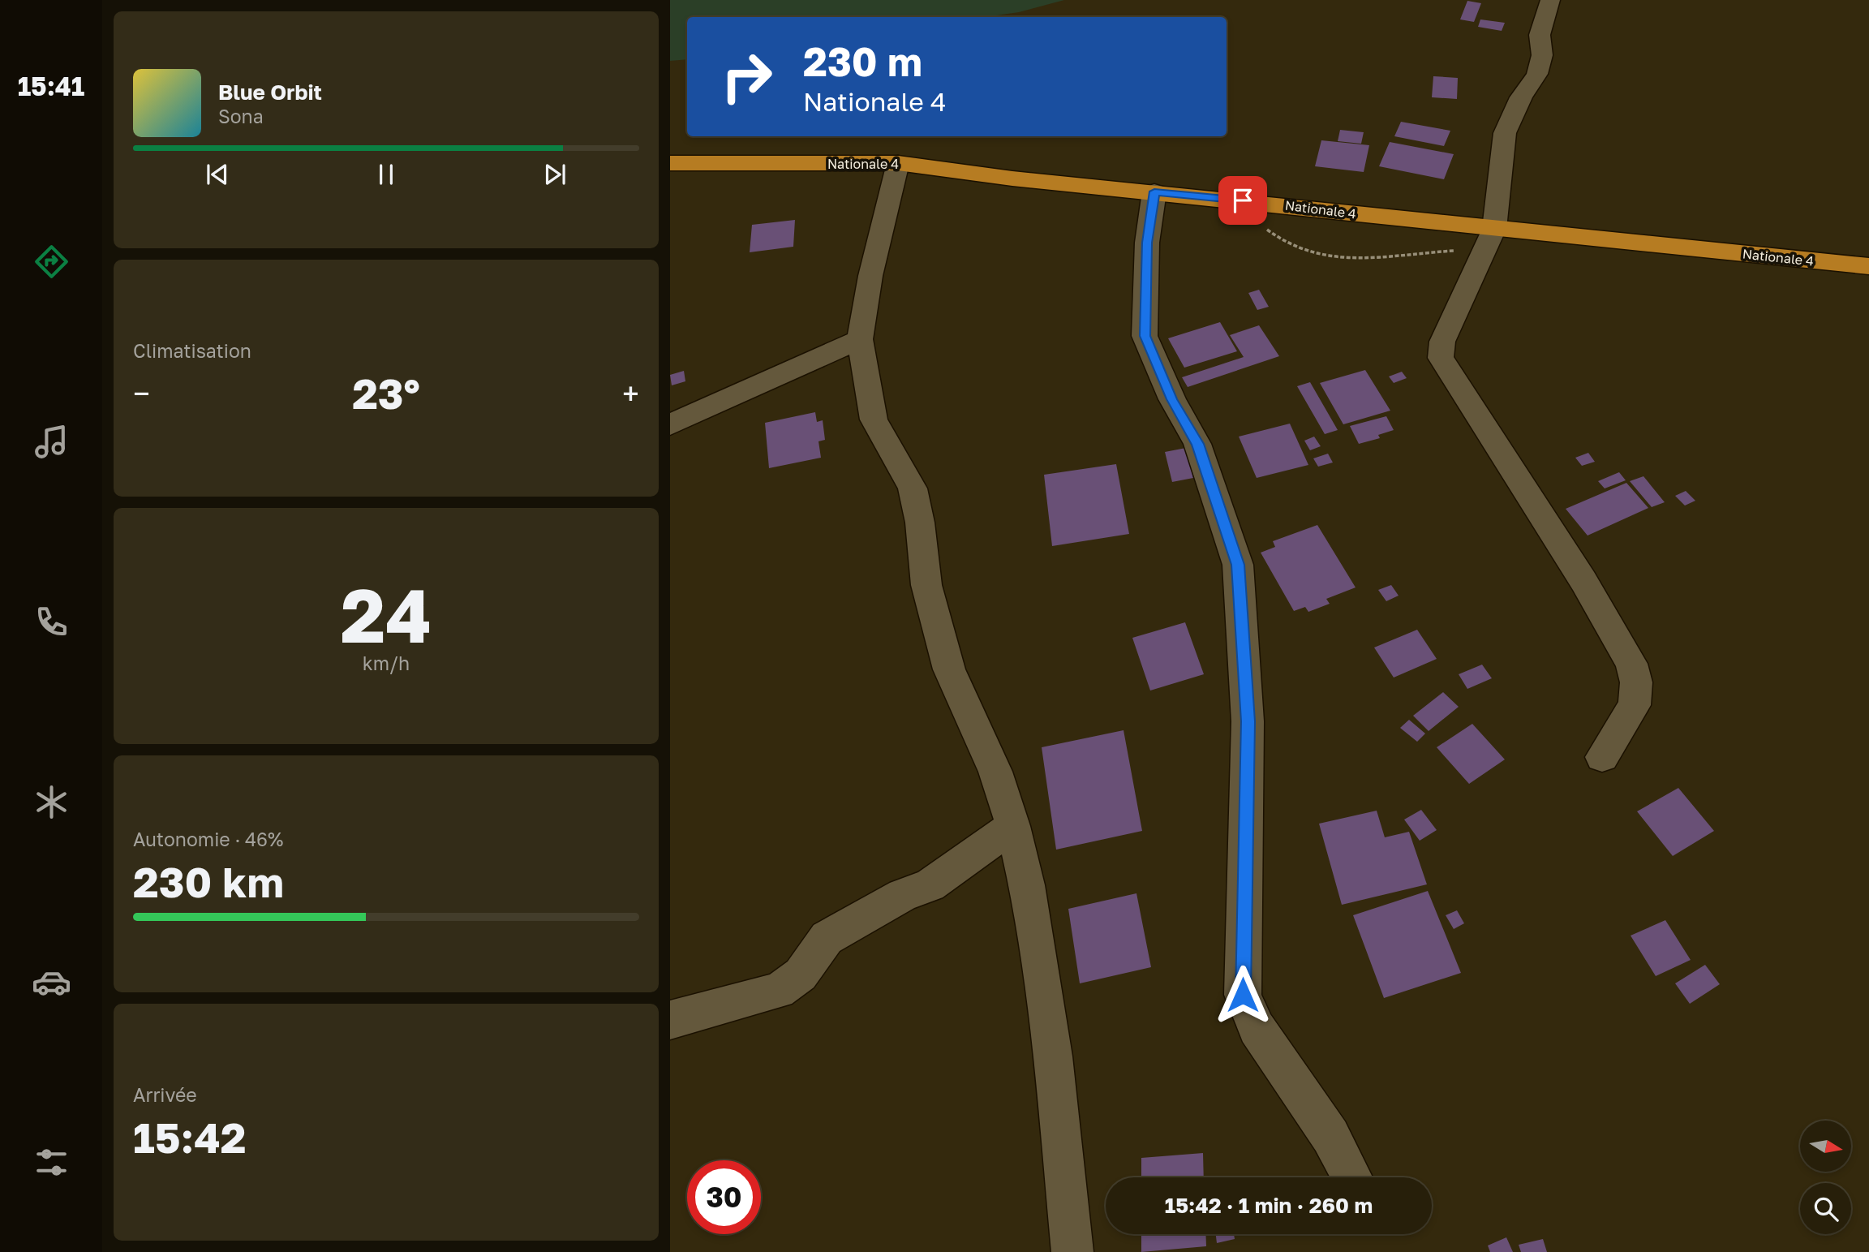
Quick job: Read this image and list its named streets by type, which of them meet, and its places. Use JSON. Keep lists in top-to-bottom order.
{
  "streets": {
    "highway": ["Nationale 4"]
  },
  "north": "right",
  "page": {
    "tabs": "15:41",
    "turn": ["230 m", "Nationale 4"],
    "song": ["Blue Orbit", "Sona"],
    "tile": [
      "Climatisation",
      ["24", "km/h"],
      ["Autonomie · 46%", "230 km"],
      ["Arrivée", "15:42"]
    ],
    "heat": ["−", "23°", "+"],
    "limit": "30",
    "trip": "15:42 · 1 min · 260 m"
  }
}
